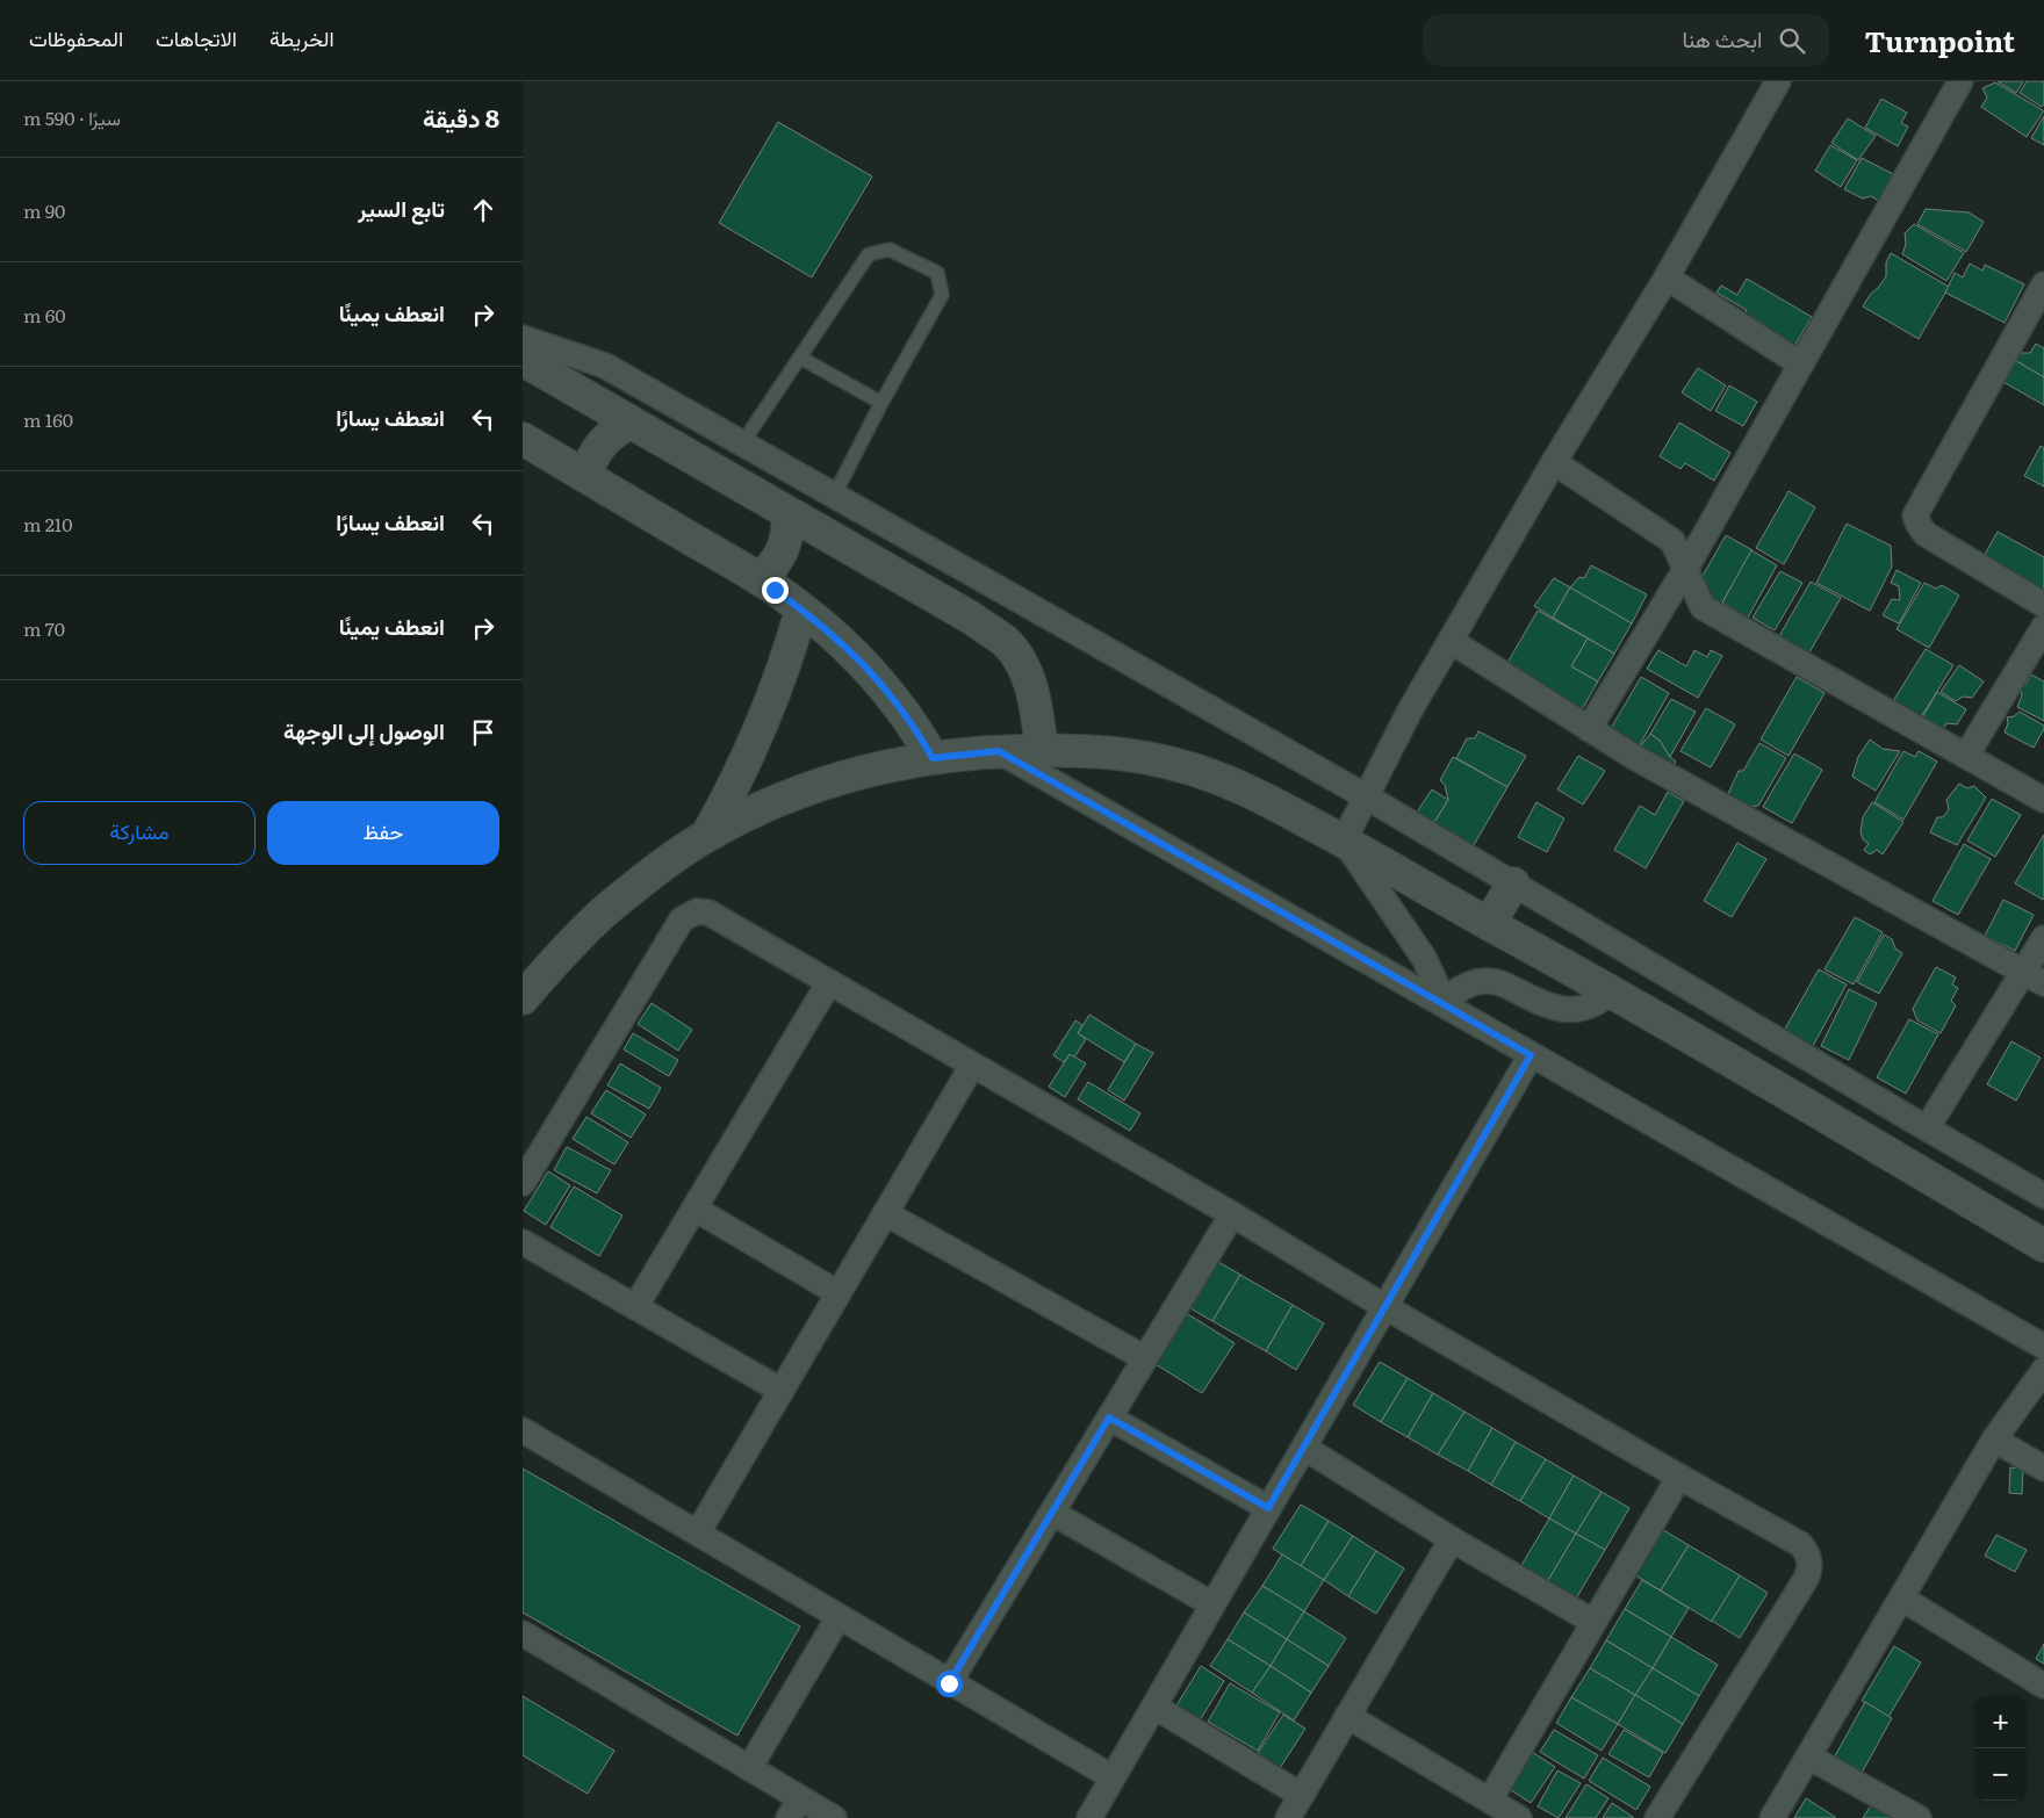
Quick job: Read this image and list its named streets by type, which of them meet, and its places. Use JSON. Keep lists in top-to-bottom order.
{
  "page": {
    "header": "Turnpoint",
    "search": "ابحث هنا",
    "nav": ["الخريطة", "الاتجاهات", "المحفوظات"],
    "heading": ["8 دقيقة", "سيرًا · 590 m"],
    "list": [
      ["تابع السير", "90 m"],
      ["انعطف يمينًا", "60 m"],
      ["انعطف يسارًا", "160 m"],
      ["انعطف يسارًا", "210 m"],
      ["انعطف يمينًا", "70 m"],
      "الوصول إلى الوجهة"
    ],
    "buttons": ["حفظ", "مشاركة"],
    "map_buttons": ["+", "−"]
  }
}
